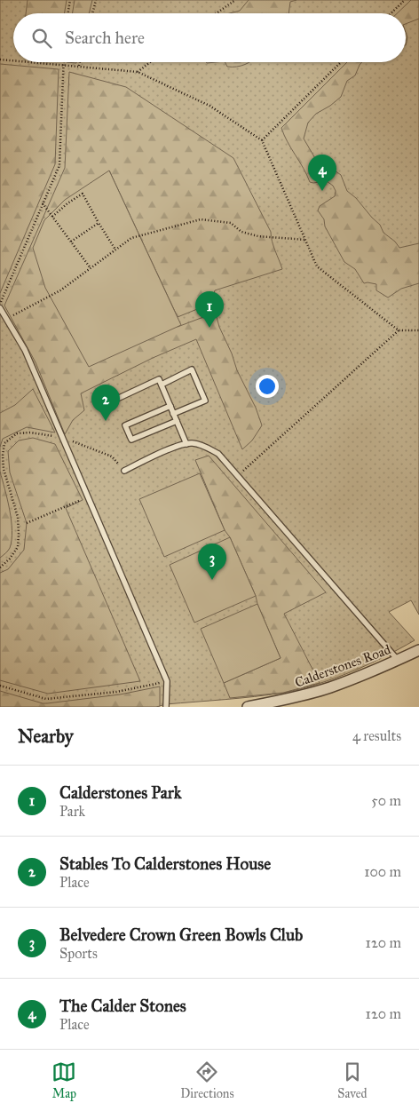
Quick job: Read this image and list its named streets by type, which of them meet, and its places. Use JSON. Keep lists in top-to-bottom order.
{
  "streets": {
    "street": ["Calderstones Road"]
  },
  "page": {
    "search": "Search here",
    "pins": [
      "4",
      "1",
      "2",
      "3"
    ],
    "heading": ["Nearby", "4 results"],
    "list": [
      {
        "mark": "1",
        "name": "Calderstones Park",
        "note": "Park",
        "value": "50 m"
      },
      {
        "mark": "2",
        "name": "Stables To Calderstones House",
        "note": "Place",
        "value": "100 m"
      },
      {
        "mark": "3",
        "name": "Belvedere Crown Green Bowls Club",
        "note": "Sports",
        "value": "120 m"
      },
      {
        "mark": "4",
        "name": "The Calder Stones",
        "note": "Place",
        "value": "120 m"
      }
    ],
    "nav": ["Map", "Directions", "Saved"]
  }
}
